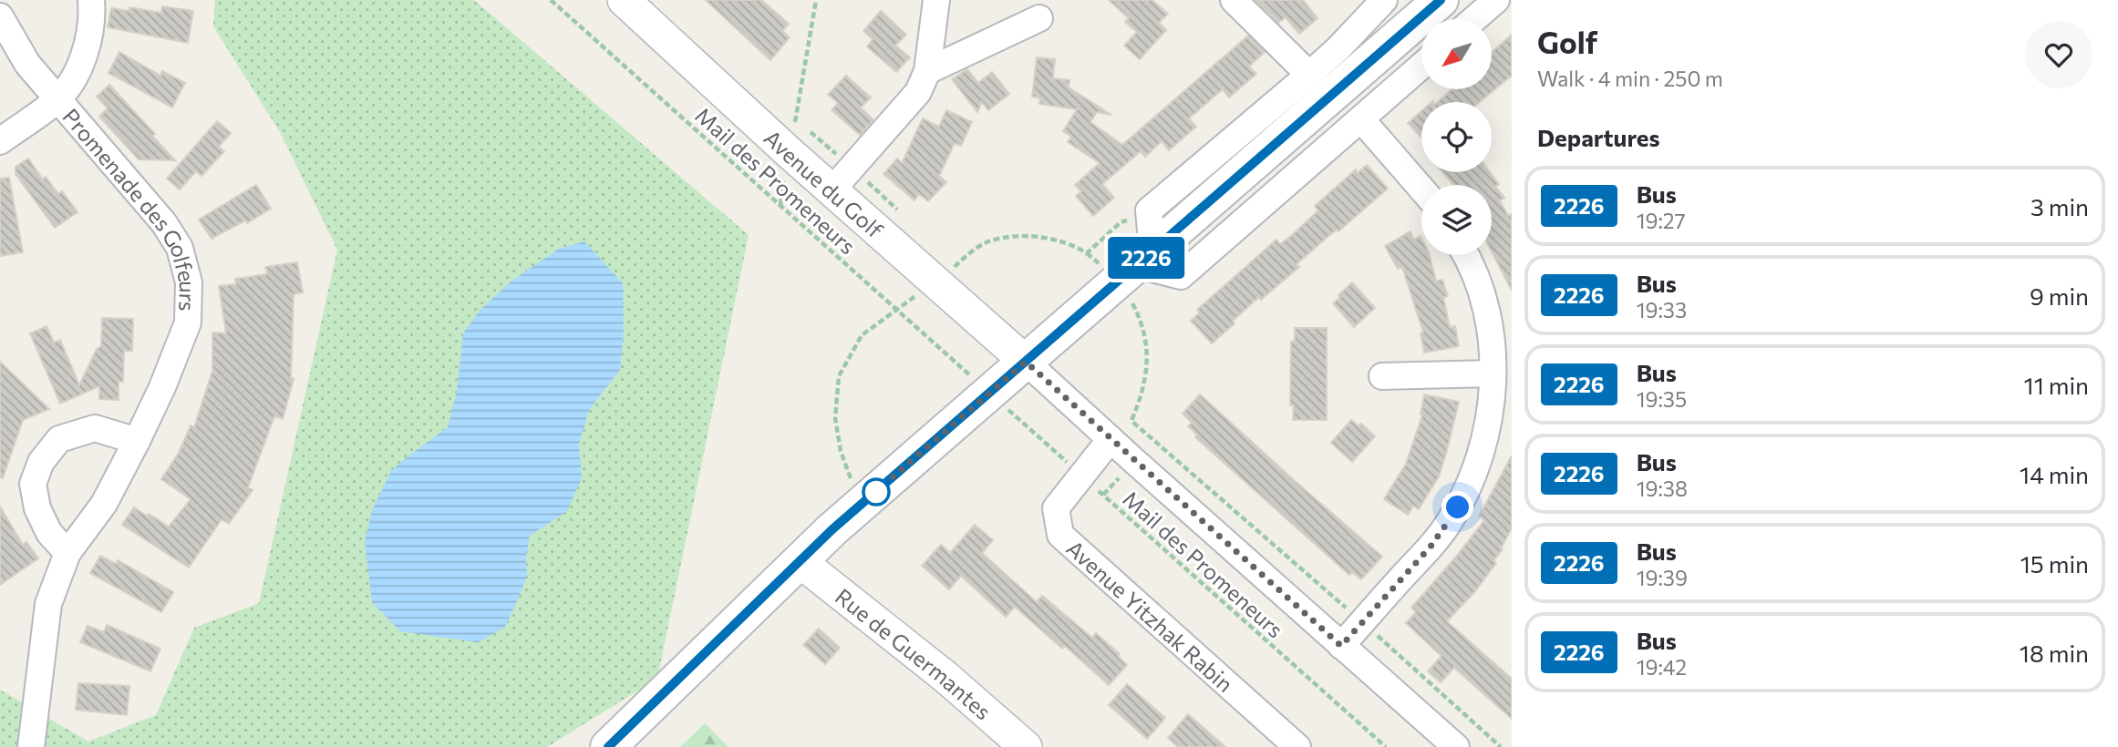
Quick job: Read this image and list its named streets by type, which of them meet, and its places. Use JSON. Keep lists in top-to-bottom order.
{
  "streets": {
    "street": [
      "Avenue du Golf",
      "Promenade des Golfeurs",
      "Avenue Yitzhak Rabin",
      "Rue de Guermantes"
    ],
    "path": ["Mail des Promeneurs"]
  },
  "crossings": [
    ["Mail des Promeneurs", "Avenue Yitzhak Rabin"]
  ],
  "lines": ["bus line 2226"],
  "north": "bottom left",
  "page": {
    "on_map": "2226",
    "heading": [
      ["Golf", "Walk · 4 min · 250 m"],
      "Departures"
    ],
    "list": [
      {
        "mark": "2226",
        "name": "Bus",
        "note": "19:27",
        "value": "3 min"
      },
      {
        "mark": "2226",
        "name": "Bus",
        "note": "19:33",
        "value": "9 min"
      },
      {
        "mark": "2226",
        "name": "Bus",
        "note": "19:35",
        "value": "11 min"
      },
      {
        "mark": "2226",
        "name": "Bus",
        "note": "19:38",
        "value": "14 min"
      },
      {
        "mark": "2226",
        "name": "Bus",
        "note": "19:39",
        "value": "15 min"
      },
      {
        "mark": "2226",
        "name": "Bus",
        "note": "19:42",
        "value": "18 min"
      }
    ]
  }
}
